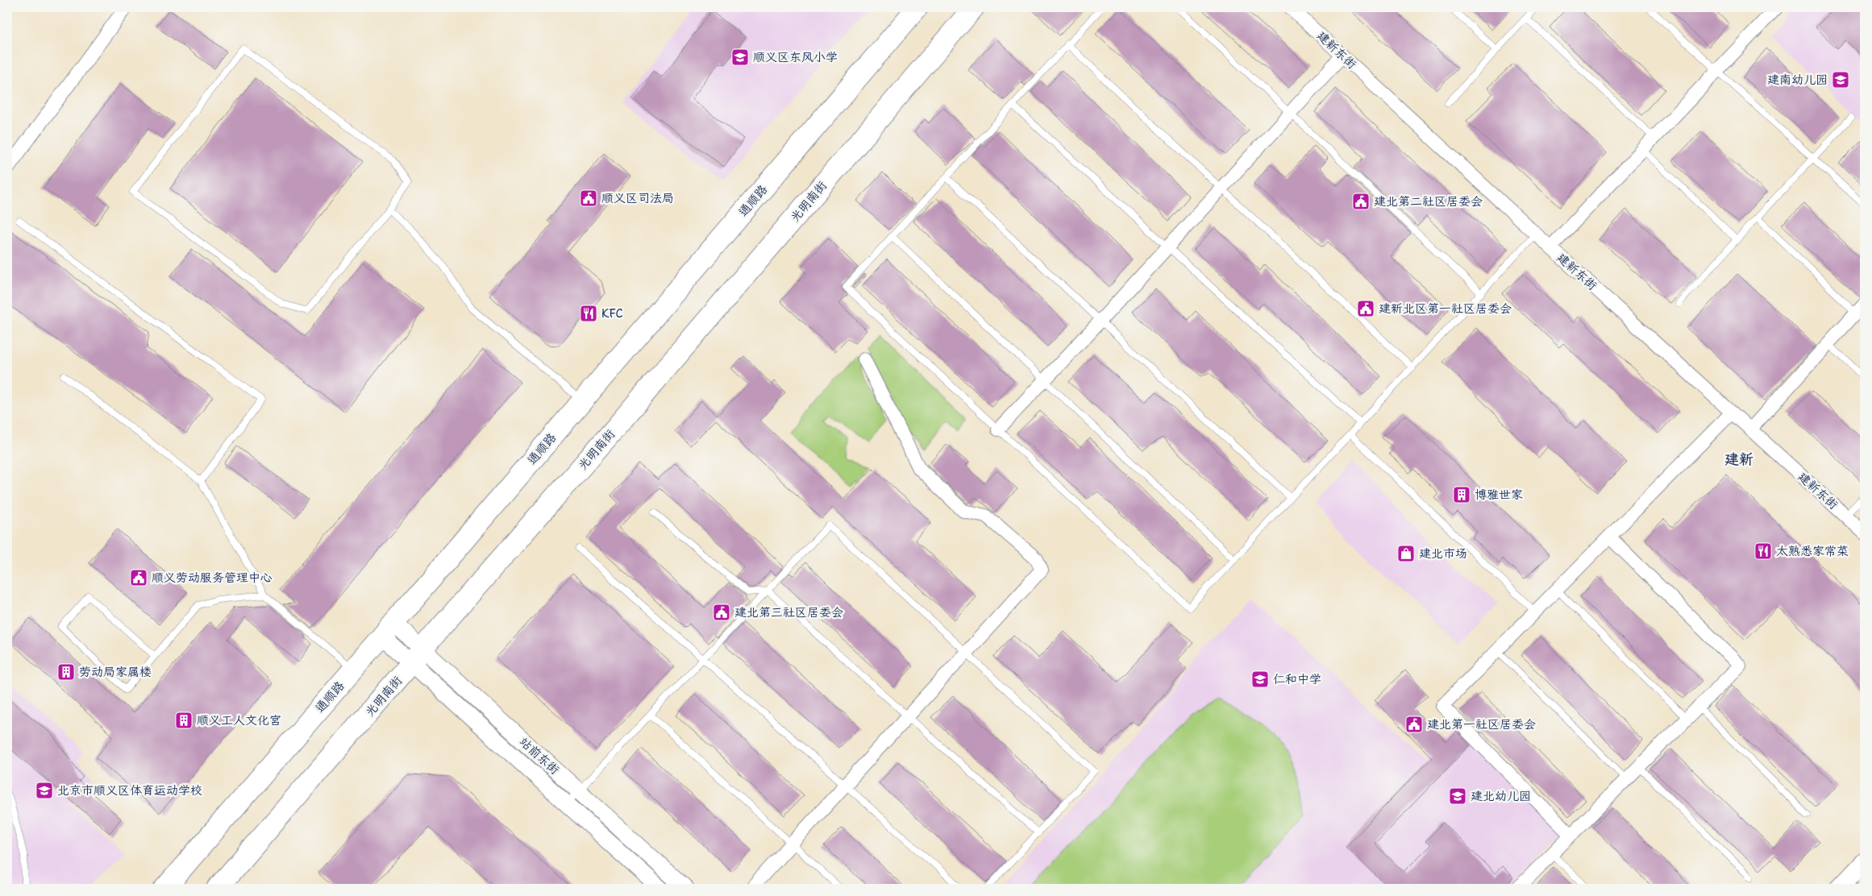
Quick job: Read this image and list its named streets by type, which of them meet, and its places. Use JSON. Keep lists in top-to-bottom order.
{
  "streets": {
    "main road": ["通顺路", "光明南街"],
    "street": ["建新东街", "站前东街"]
  },
  "crossings": [
    ["通顺路", "站前东街"],
    ["光明南街", "站前东街"]
  ],
  "districts": ["建新"],
  "places": {
    "school or university": [
      "顺义区东风小学",
      "建南幼儿园",
      "仁和中学",
      "北京市顺义区体育运动学校",
      "建北幼儿园"
    ],
    "public building": [
      "顺义区司法局",
      "建北第二社区居委会",
      "建新北区第一社区居委会",
      "顺义劳动服务管理中心",
      "建北第三社区居委会",
      "建北第一社区居委会"
    ],
    "restaurant": ["KFC", "太熟悉家常菜"],
    "building": ["博雅世家", "劳动局家属楼", "顺义工人文化宫"],
    "shop": ["建北市场"]
  }
}
